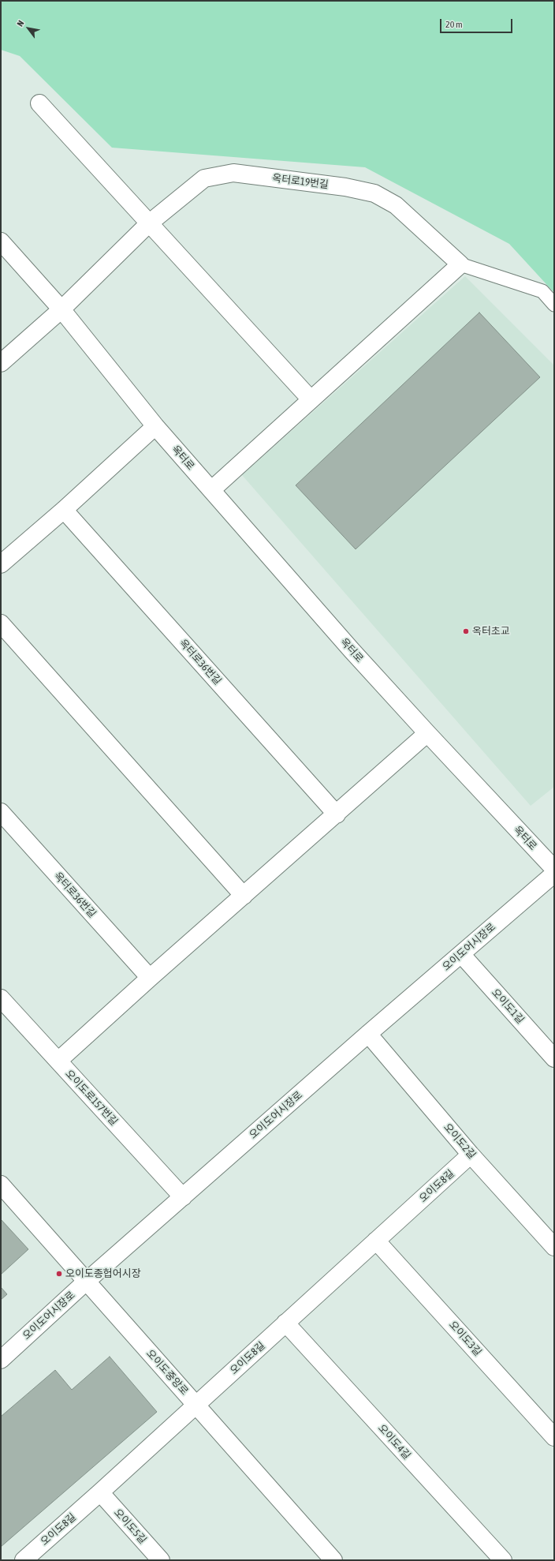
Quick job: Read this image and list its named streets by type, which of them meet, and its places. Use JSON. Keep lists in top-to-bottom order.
{
  "streets": {
    "street": [
      "옥터로19번길",
      "옥터로",
      "옥터로36번길",
      "오이도어시장로",
      "오이도1길",
      "오이도로157번길",
      "오이도2길",
      "오이도8길",
      "오이도3길",
      "오이도중앙로",
      "오이도4길",
      "오이도5길"
    ]
  },
  "crossings": [
    ["옥터로19번길", "옥터로"],
    ["오이도어시장로", "오이도1길"],
    ["오이도어시장로", "오이도로157번길"],
    ["오이도어시장로", "오이도2길"],
    ["오이도어시장로", "오이도중앙로"],
    ["오이도2길", "오이도8길"],
    ["오이도8길", "오이도3길"],
    ["오이도8길", "오이도중앙로"],
    ["오이도8길", "오이도4길"],
    ["오이도8길", "오이도5길"]
  ],
  "places": ["옥터초교", "오이도종헙어시장"],
  "scale_bar": "20 m",
  "north": "top left"
}
